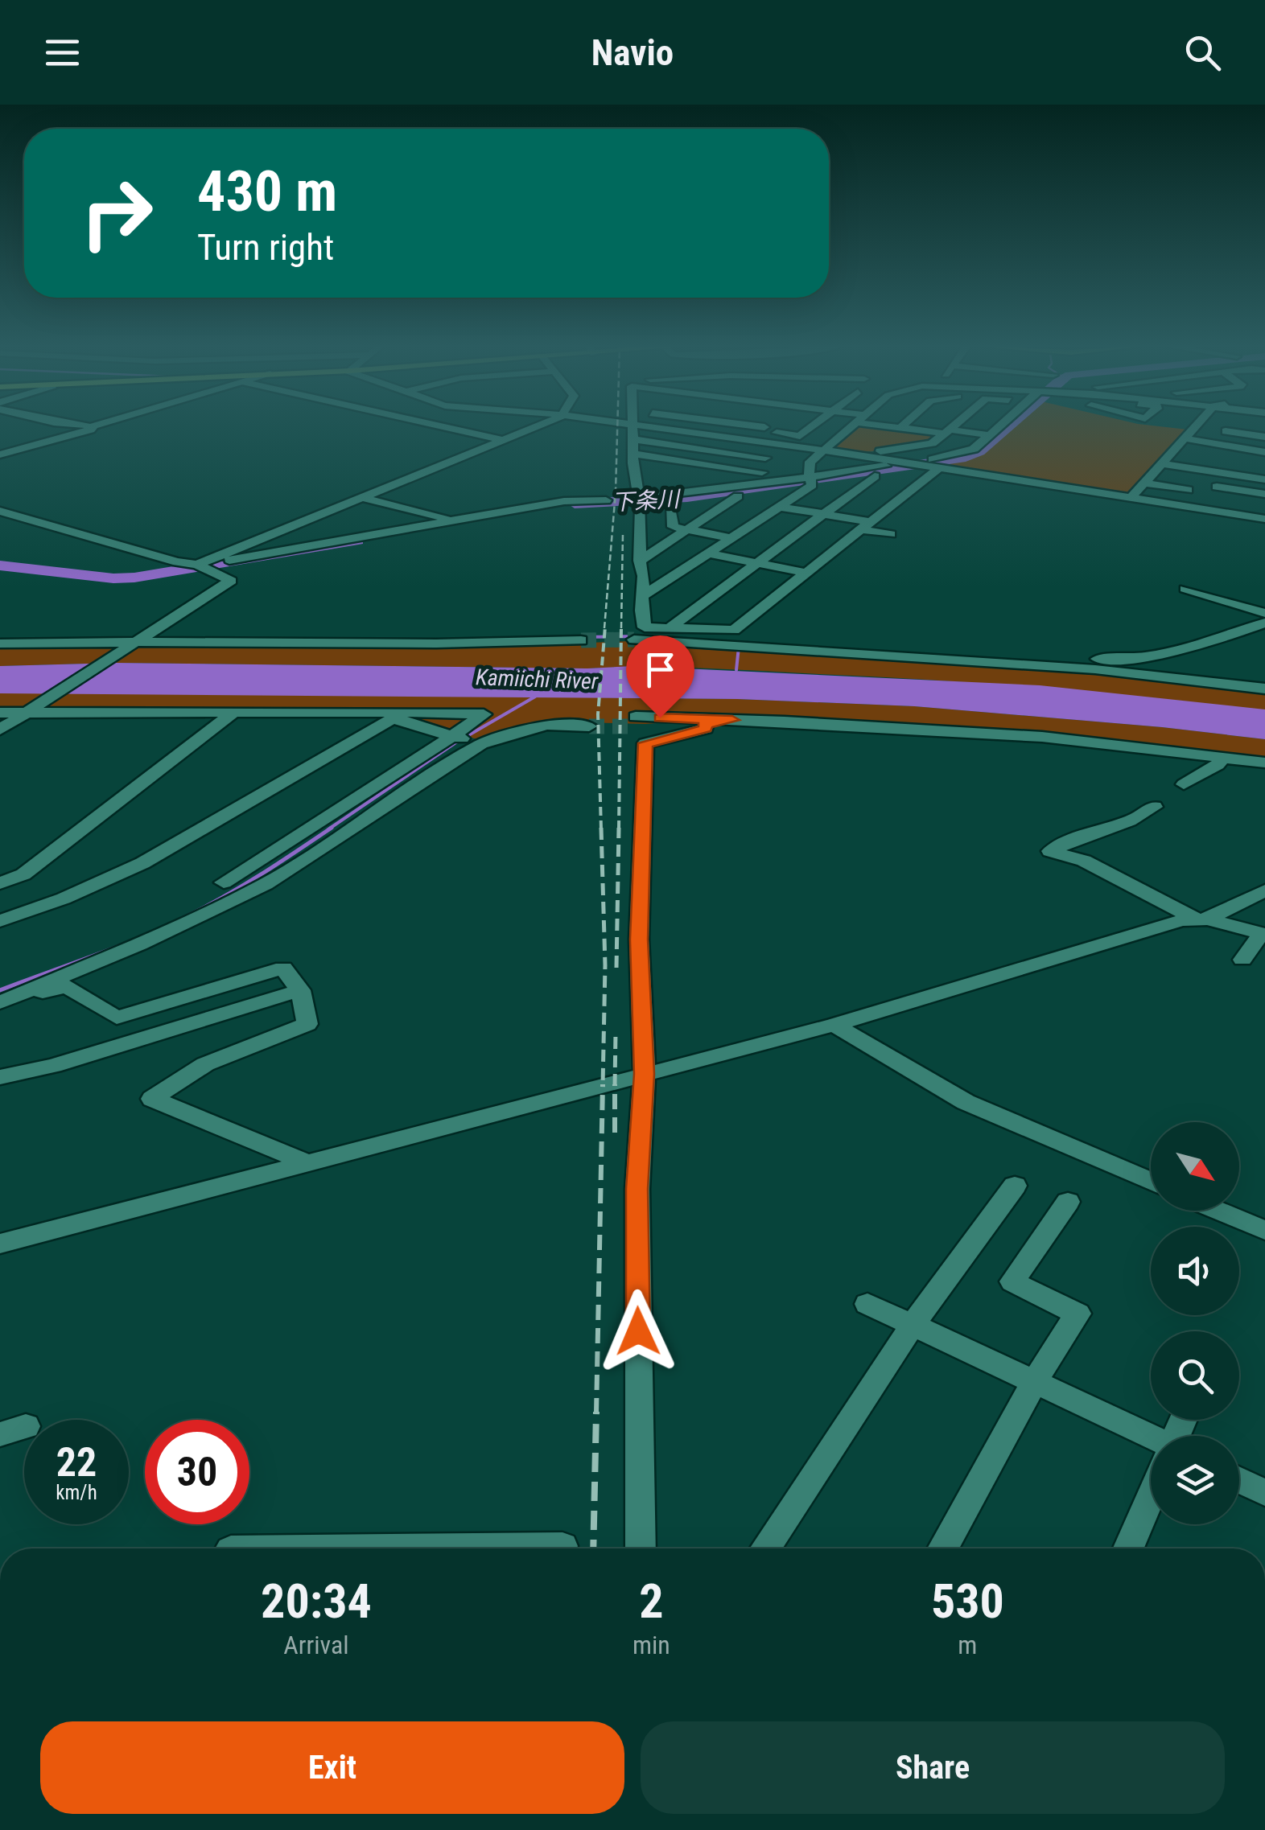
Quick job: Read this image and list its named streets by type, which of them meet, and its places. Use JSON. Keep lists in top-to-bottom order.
{
  "water": ["下条川", "Kamiichi River"],
  "north": "bottom right",
  "page": {
    "header": "Navio",
    "turn": ["430 m", "Turn right"],
    "speed": "22 km/h",
    "limit": "30",
    "eta": [
      "20:34",
      "Arrival",
      "2",
      "min",
      "530",
      "m"
    ],
    "buttons": ["Exit", "Share"]
  }
}
